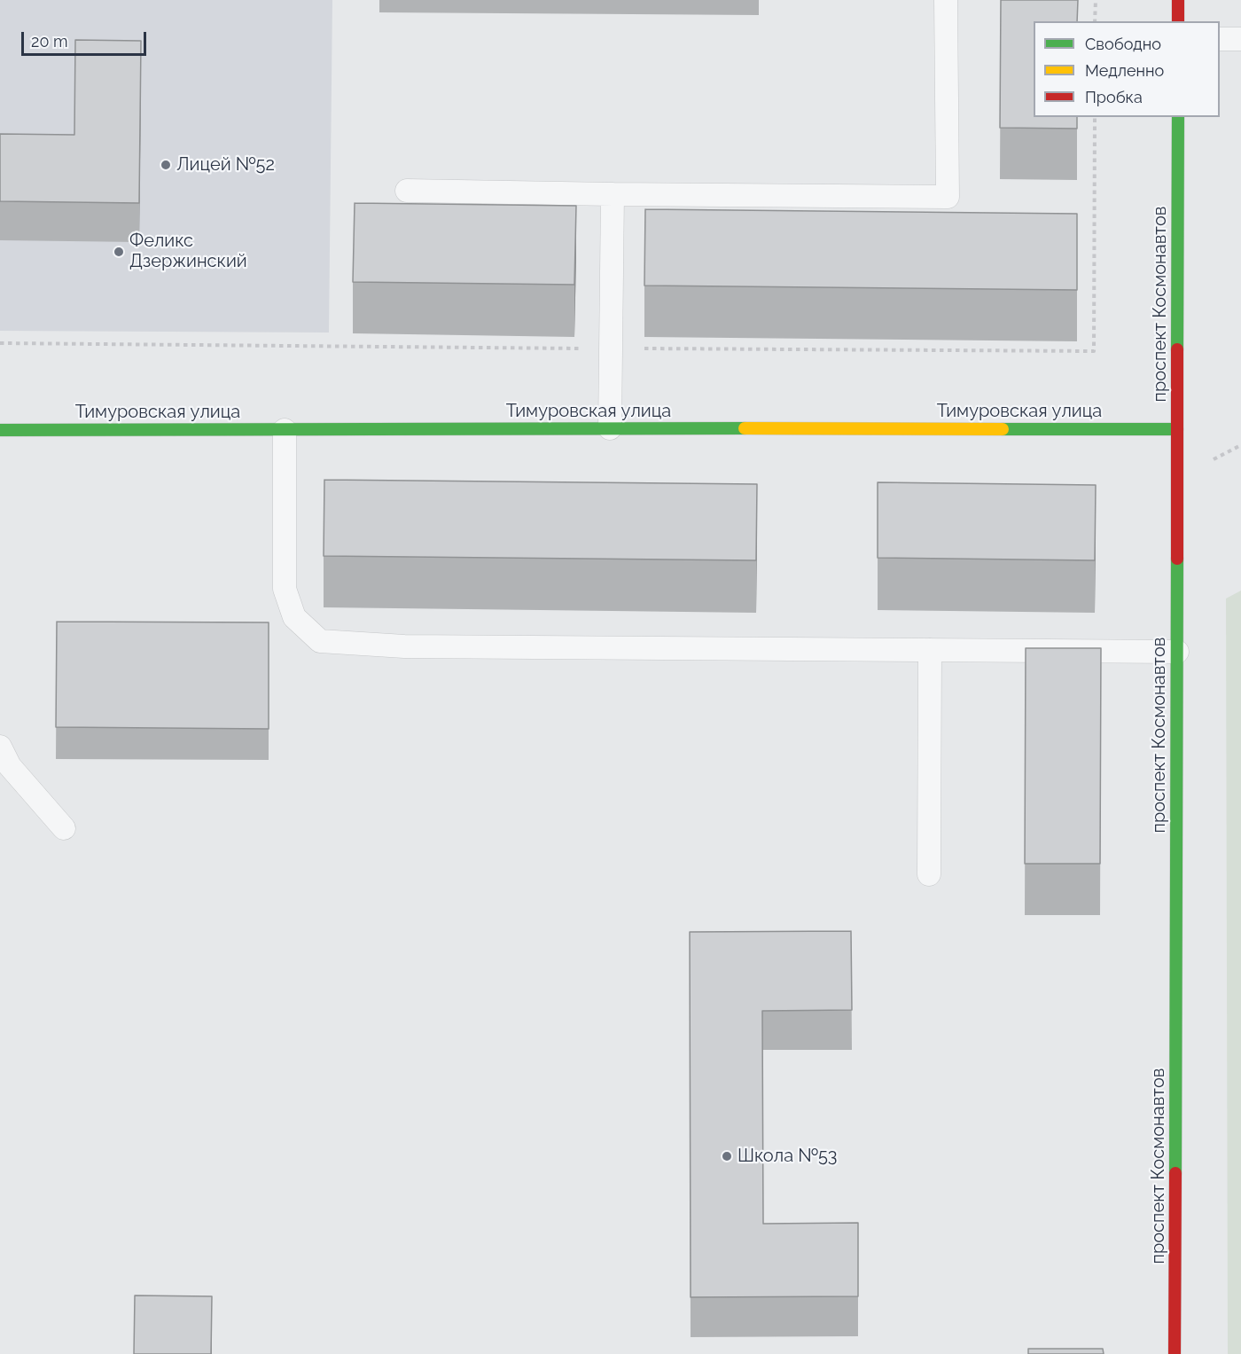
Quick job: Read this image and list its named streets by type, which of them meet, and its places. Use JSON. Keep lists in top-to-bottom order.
{
  "streets": {
    "street": ["проспект Космонавтов", "Тимуровская улица"]
  },
  "crossings": [
    ["проспект Космонавтов", "Тимуровская улица"]
  ],
  "places": ["Лицей №52", "Феликс Дзержинский", "Школа №53"],
  "legend": ["Свободно", "Медленно", "Пробка"],
  "scale_bar": "20 m"
}
